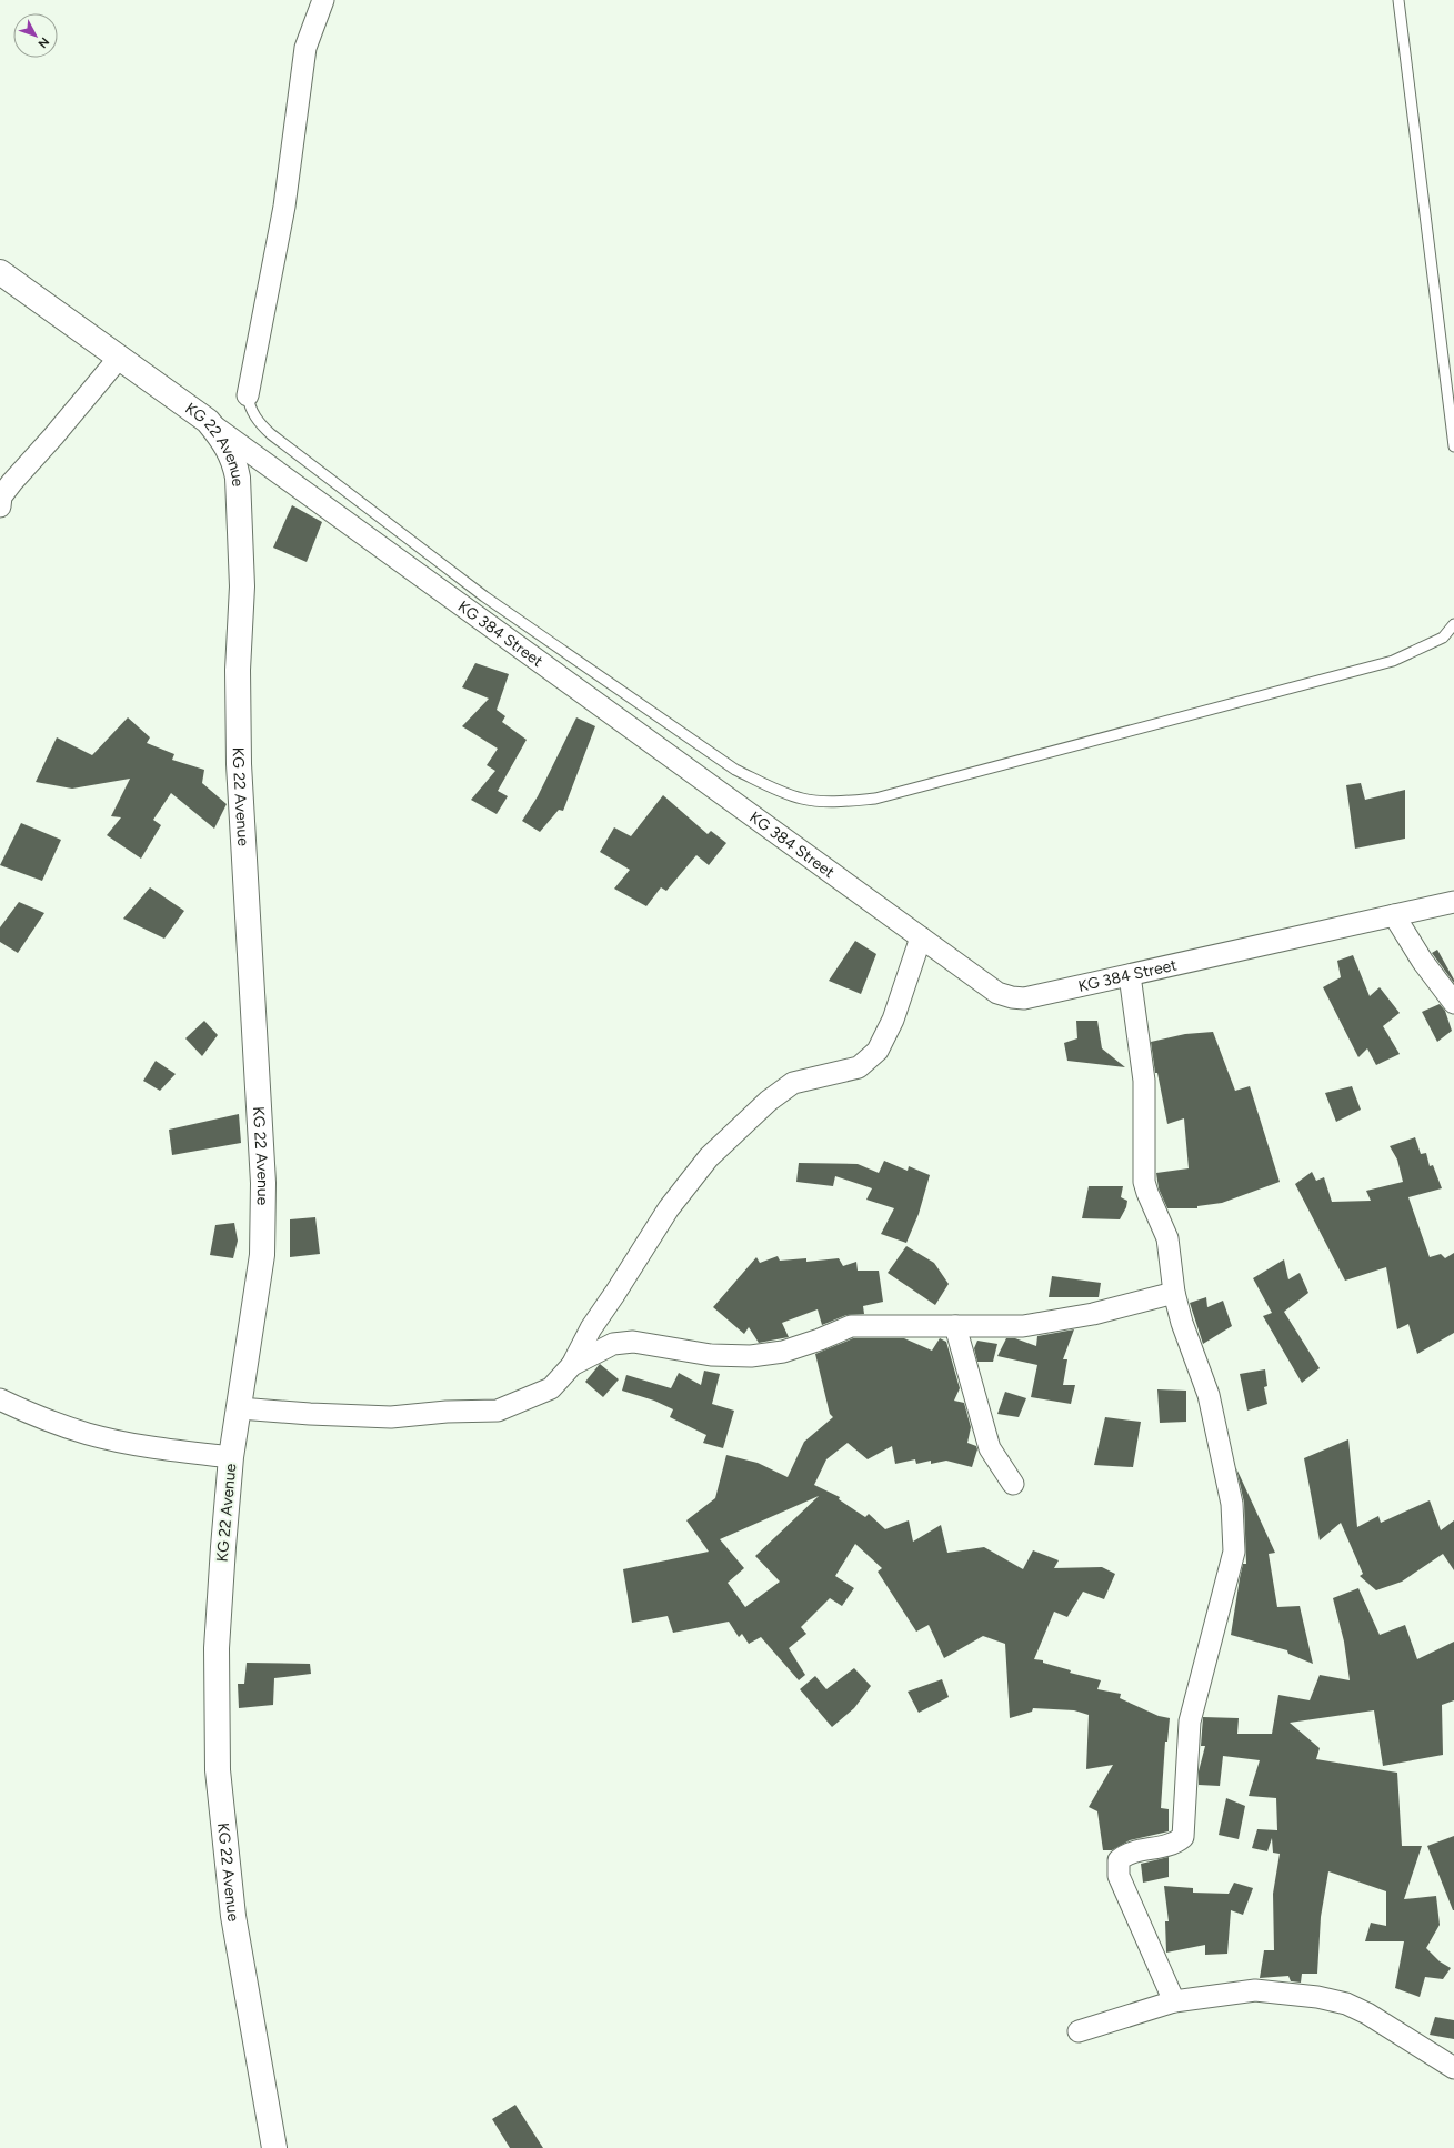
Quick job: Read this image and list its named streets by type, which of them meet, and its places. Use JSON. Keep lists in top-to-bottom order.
{
  "streets": {
    "street": ["KG 22 Avenue", "KG 384 Street"]
  },
  "crossings": [
    ["KG 22 Avenue", "KG 384 Street"]
  ],
  "north": "bottom right"
}
